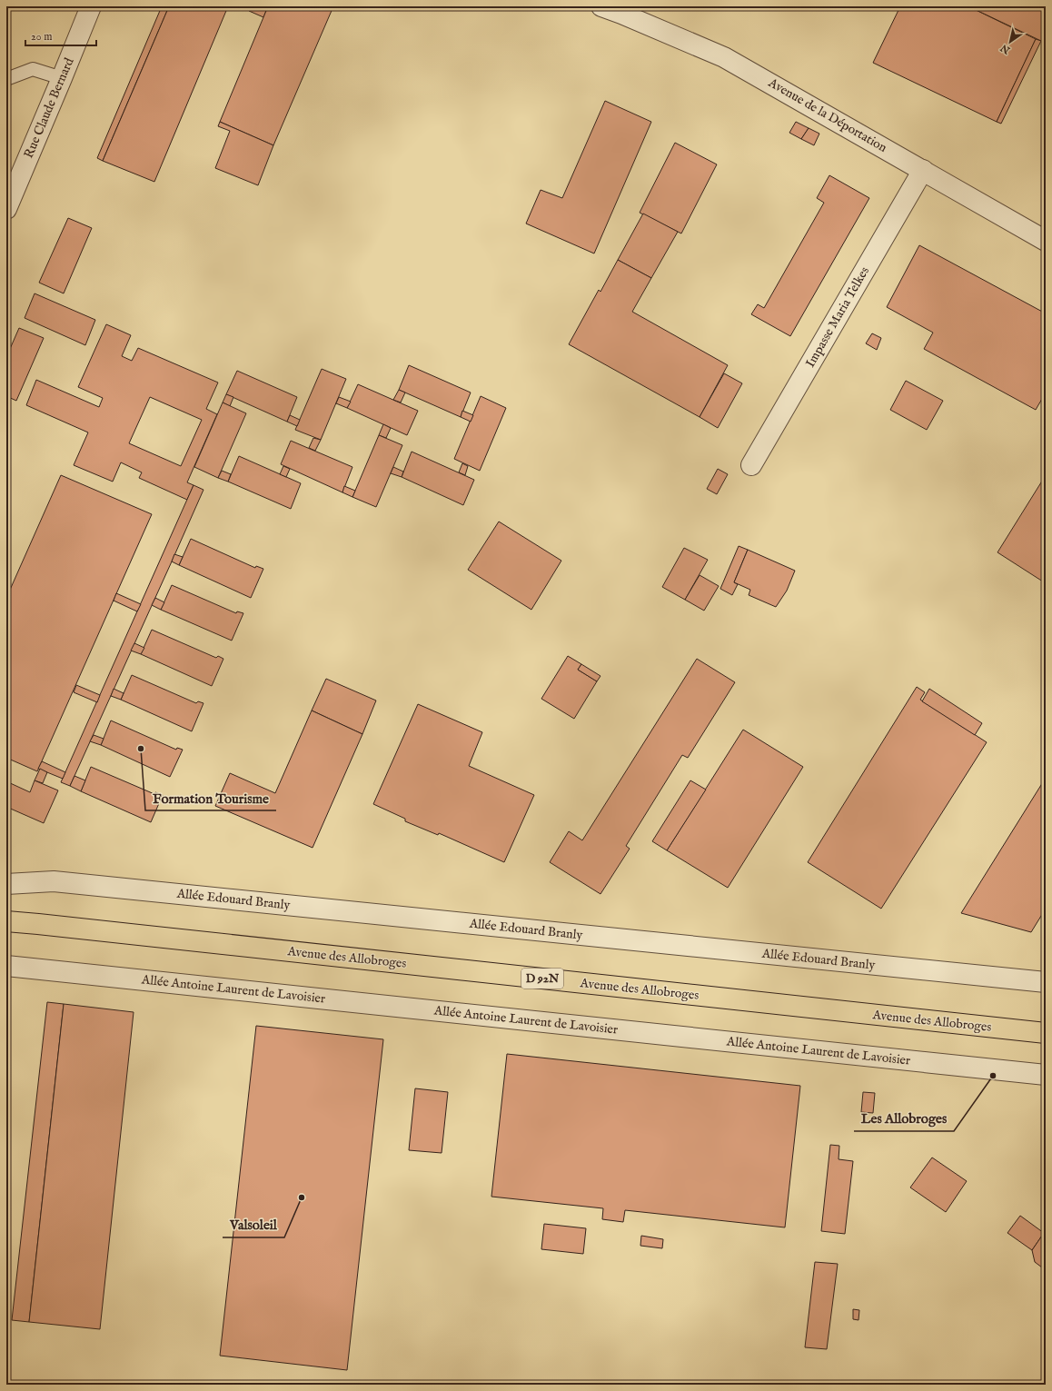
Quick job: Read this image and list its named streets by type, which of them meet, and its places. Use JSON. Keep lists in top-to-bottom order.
{
  "streets": {
    "main road": ["Avenue des Allobroges", "D 92N"],
    "street": [
      "Rue Claude Bernard",
      "Avenue de la Déportation",
      "Impasse Maria Telkes",
      "Allée Edouard Branly",
      "Allée Antoine Laurent de Lavoisier"
    ]
  },
  "crossings": [
    ["Avenue de la Déportation", "Impasse Maria Telkes"]
  ],
  "places": ["Formation Tourisme", "Les Allobroges", "Valsoleil"],
  "scale_bar": "20 m",
  "north": "bottom left"
}
